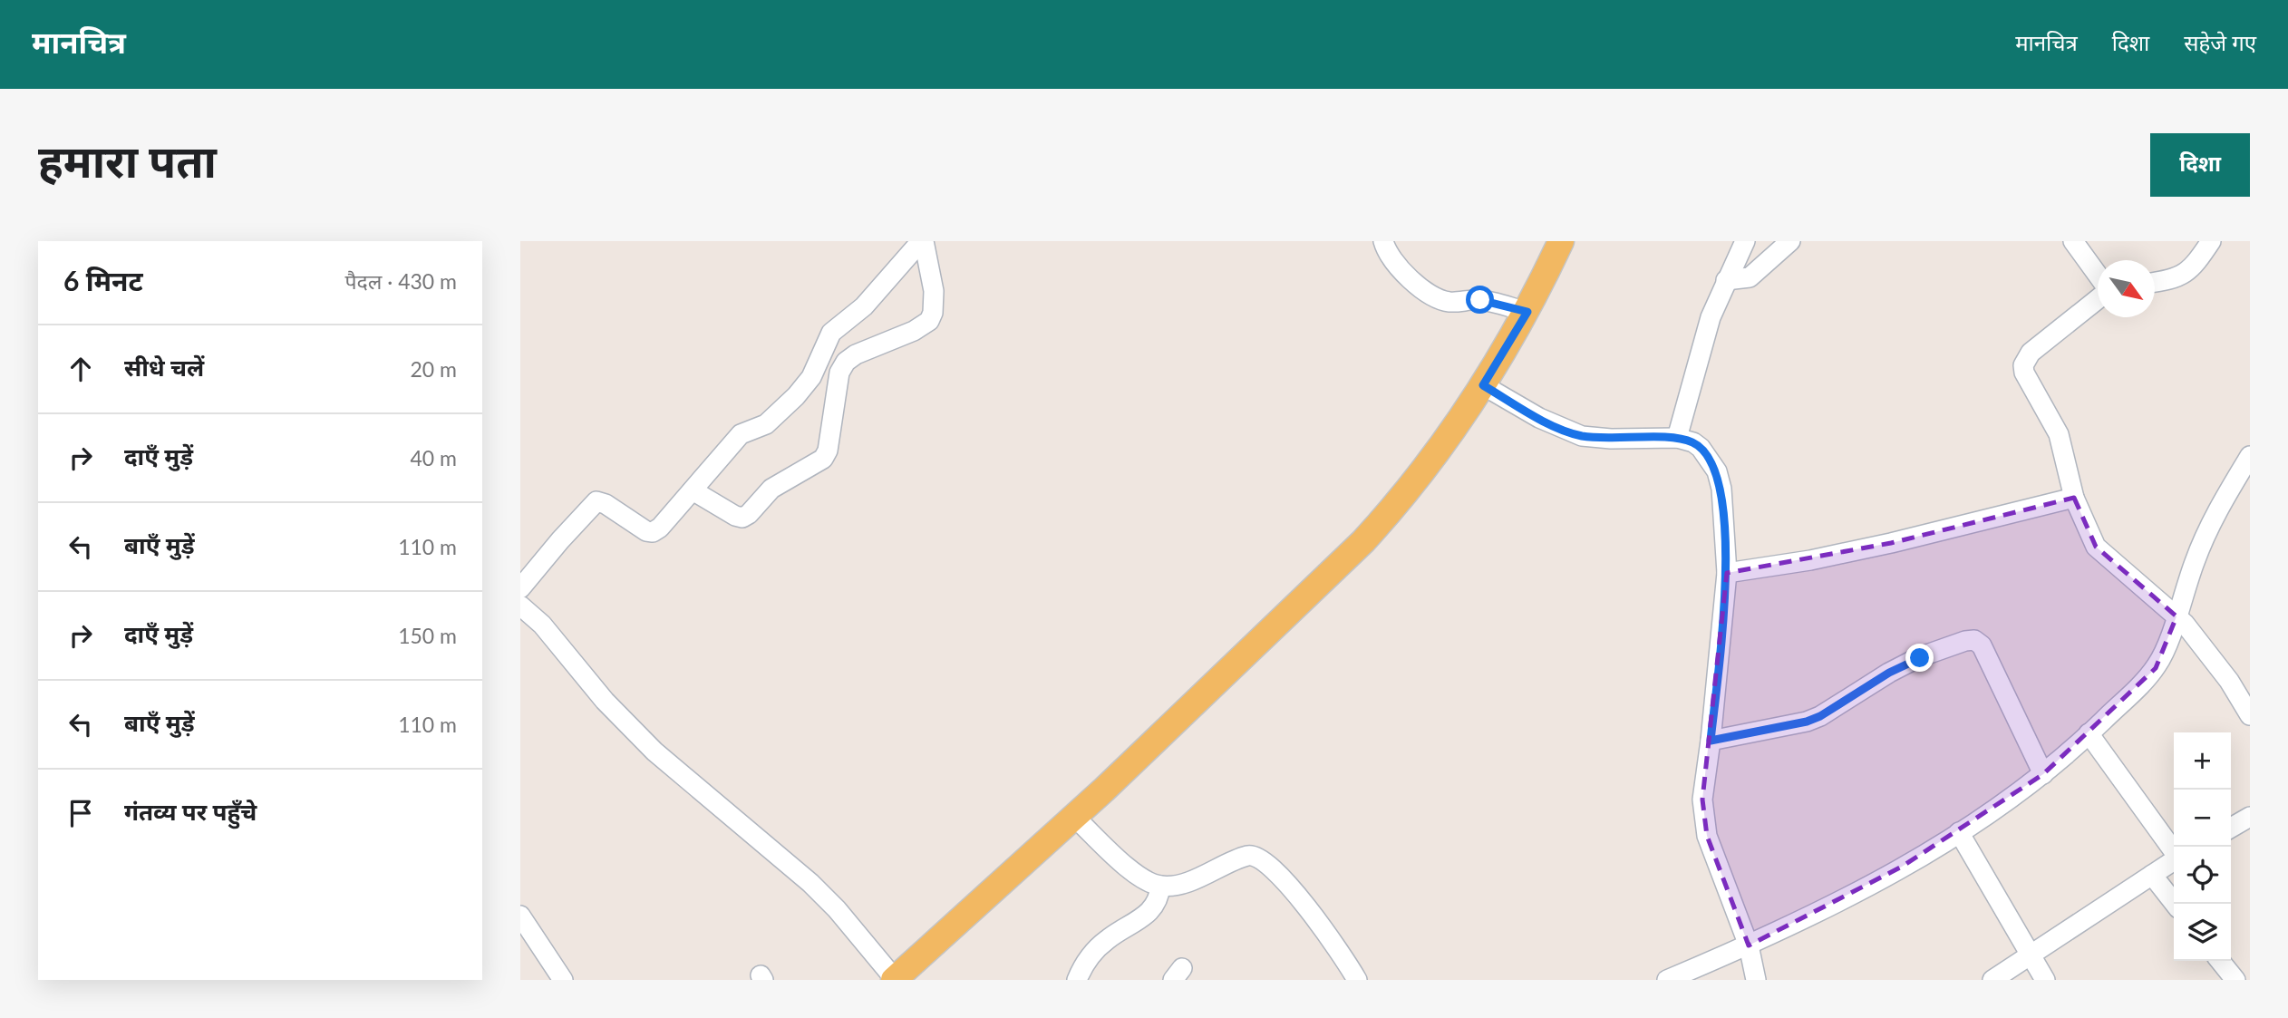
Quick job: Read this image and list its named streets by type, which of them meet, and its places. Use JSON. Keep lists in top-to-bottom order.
{
  "north": "bottom right",
  "page": {
    "header": "मानचित्र",
    "nav": ["मानचित्र", "दिशा", "सहेजे गए"],
    "buttons": "दिशा",
    "title": "हमारा पता",
    "heading": ["6 मिनट", "पैदल · 430 m"],
    "list": [
      ["सीधे चलें", "20 m"],
      ["दाएँ मुड़ें", "40 m"],
      ["बाएँ मुड़ें", "110 m"],
      ["दाएँ मुड़ें", "150 m"],
      ["बाएँ मुड़ें", "110 m"],
      "गंतव्य पर पहुँचे"
    ],
    "map_buttons": ["+", "−"]
  }
}
